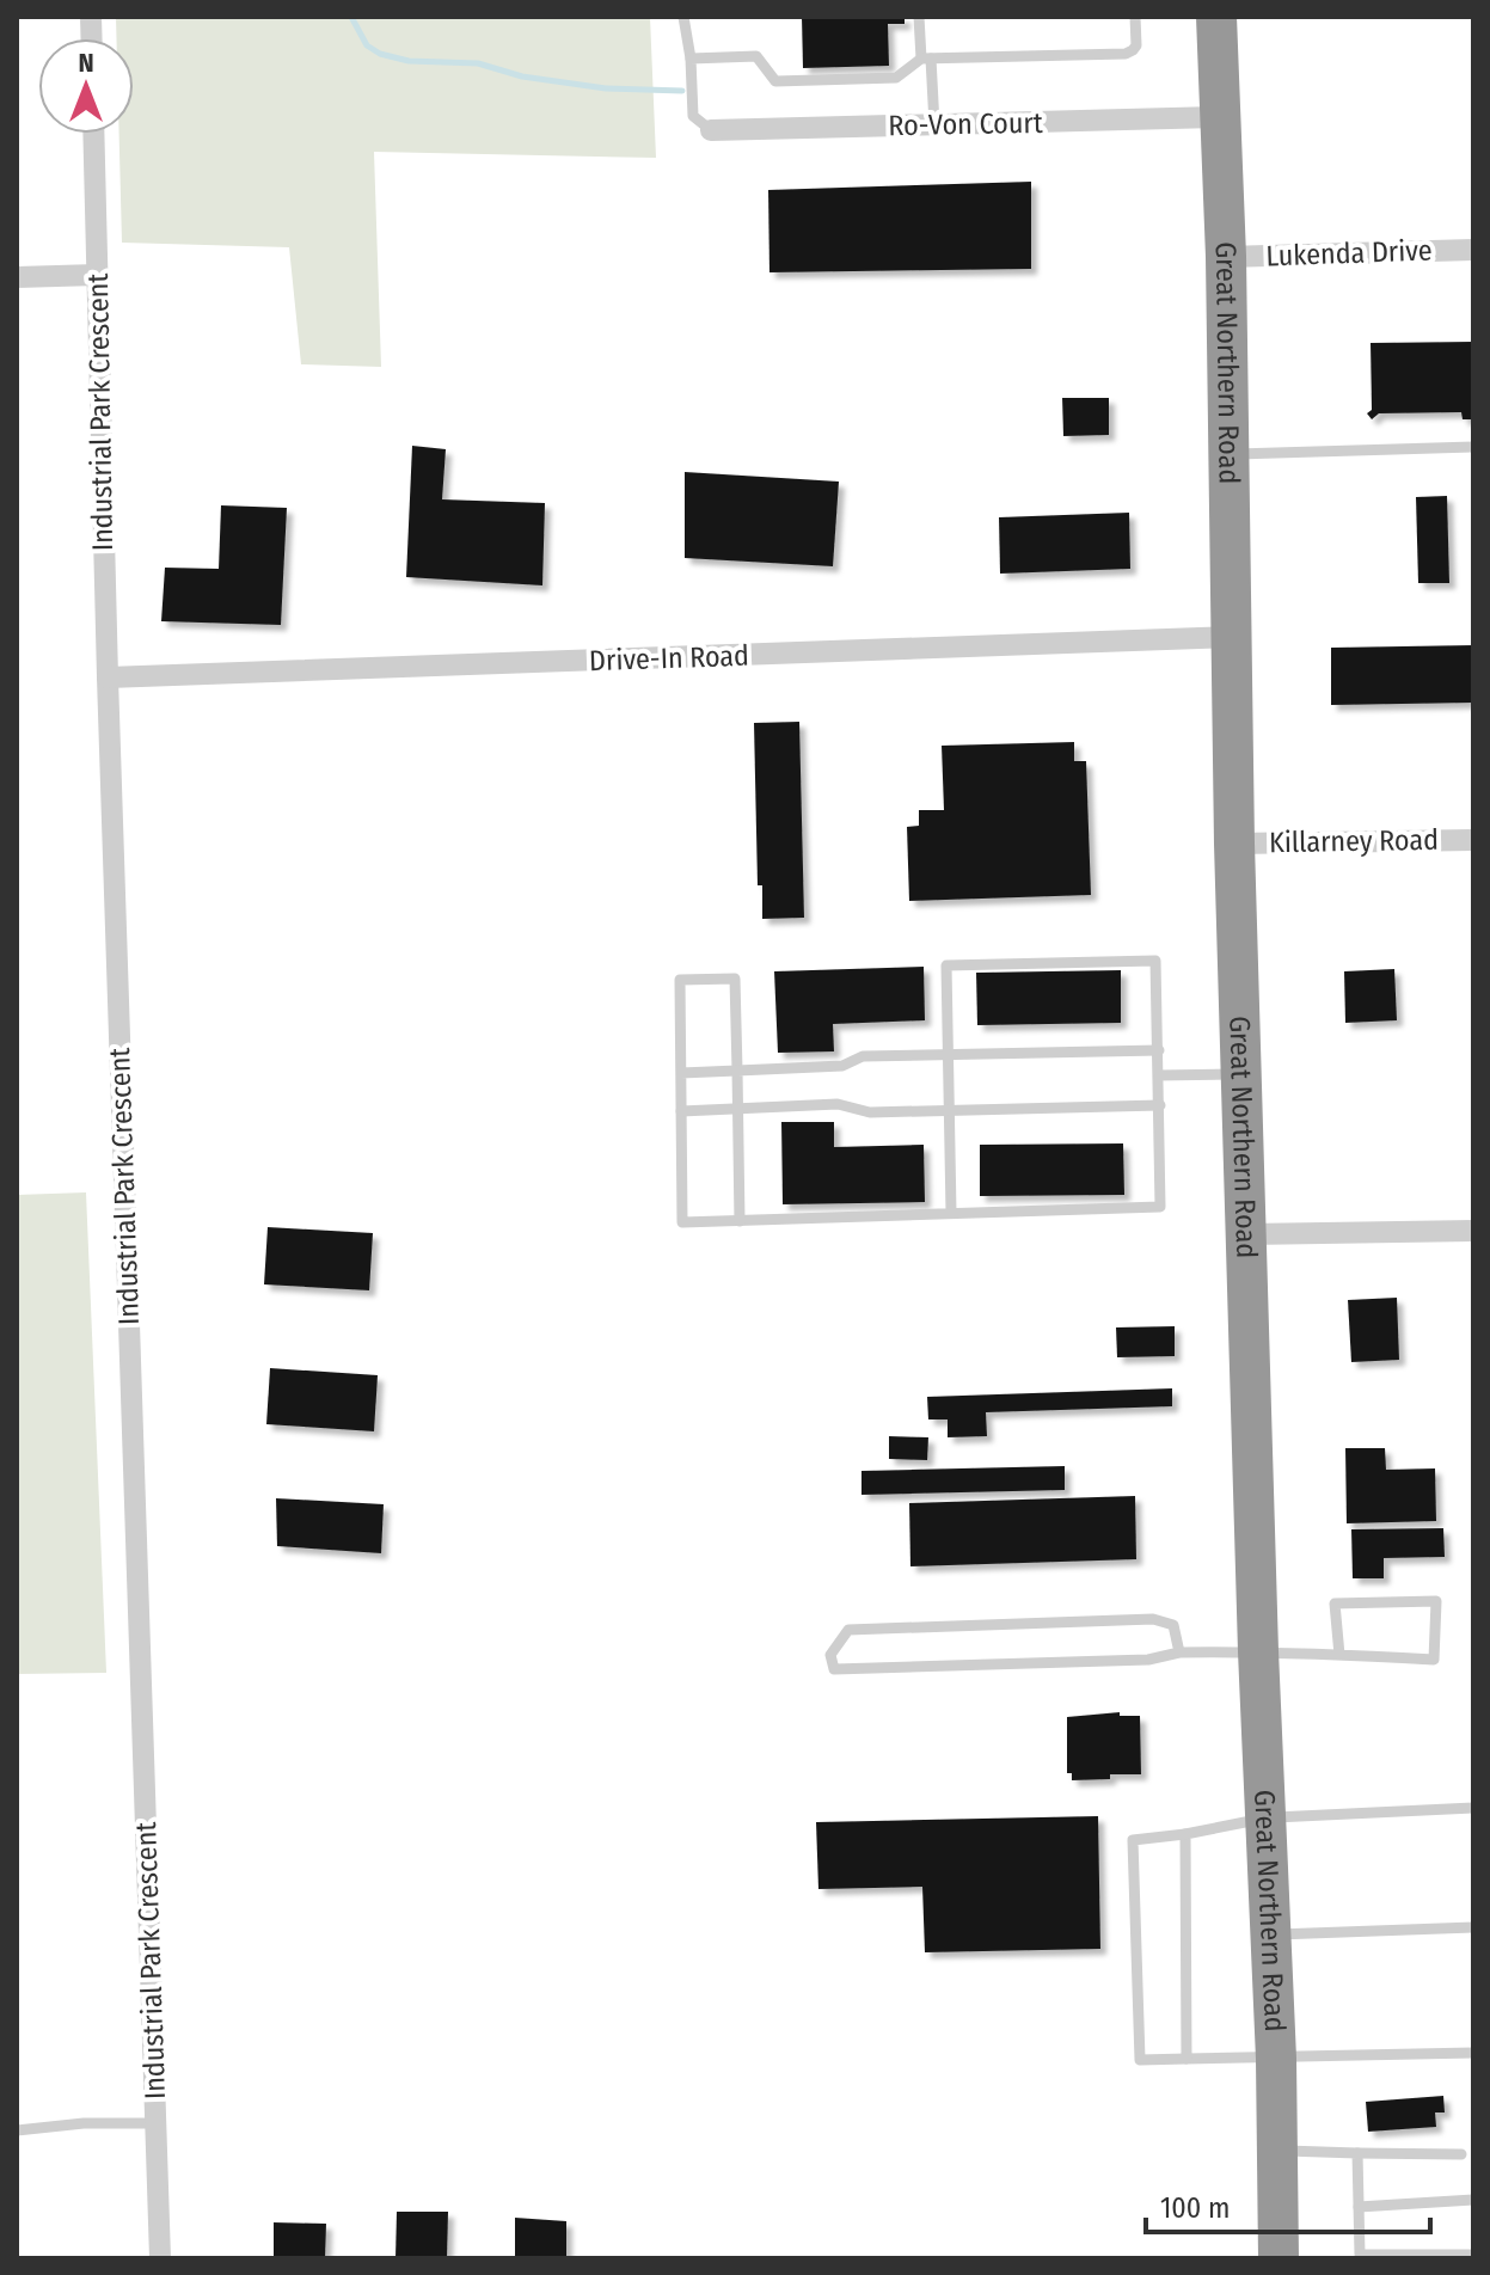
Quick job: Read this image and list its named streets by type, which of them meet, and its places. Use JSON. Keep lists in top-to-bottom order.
{
  "streets": {
    "highway": ["Great Northern Road"],
    "street": [
      "Ro-Von Court",
      "Lukenda Drive",
      "Industrial Park Crescent",
      "Drive-In Road",
      "Killarney Road"
    ]
  },
  "crossings": [
    ["Ro-Von Court", "Great Northern Road"],
    ["Lukenda Drive", "Great Northern Road"],
    ["Great Northern Road", "Drive-In Road"],
    ["Great Northern Road", "Killarney Road"],
    ["Industrial Park Crescent", "Drive-In Road"]
  ],
  "scale_bar": "100 m",
  "north": "top"
}
